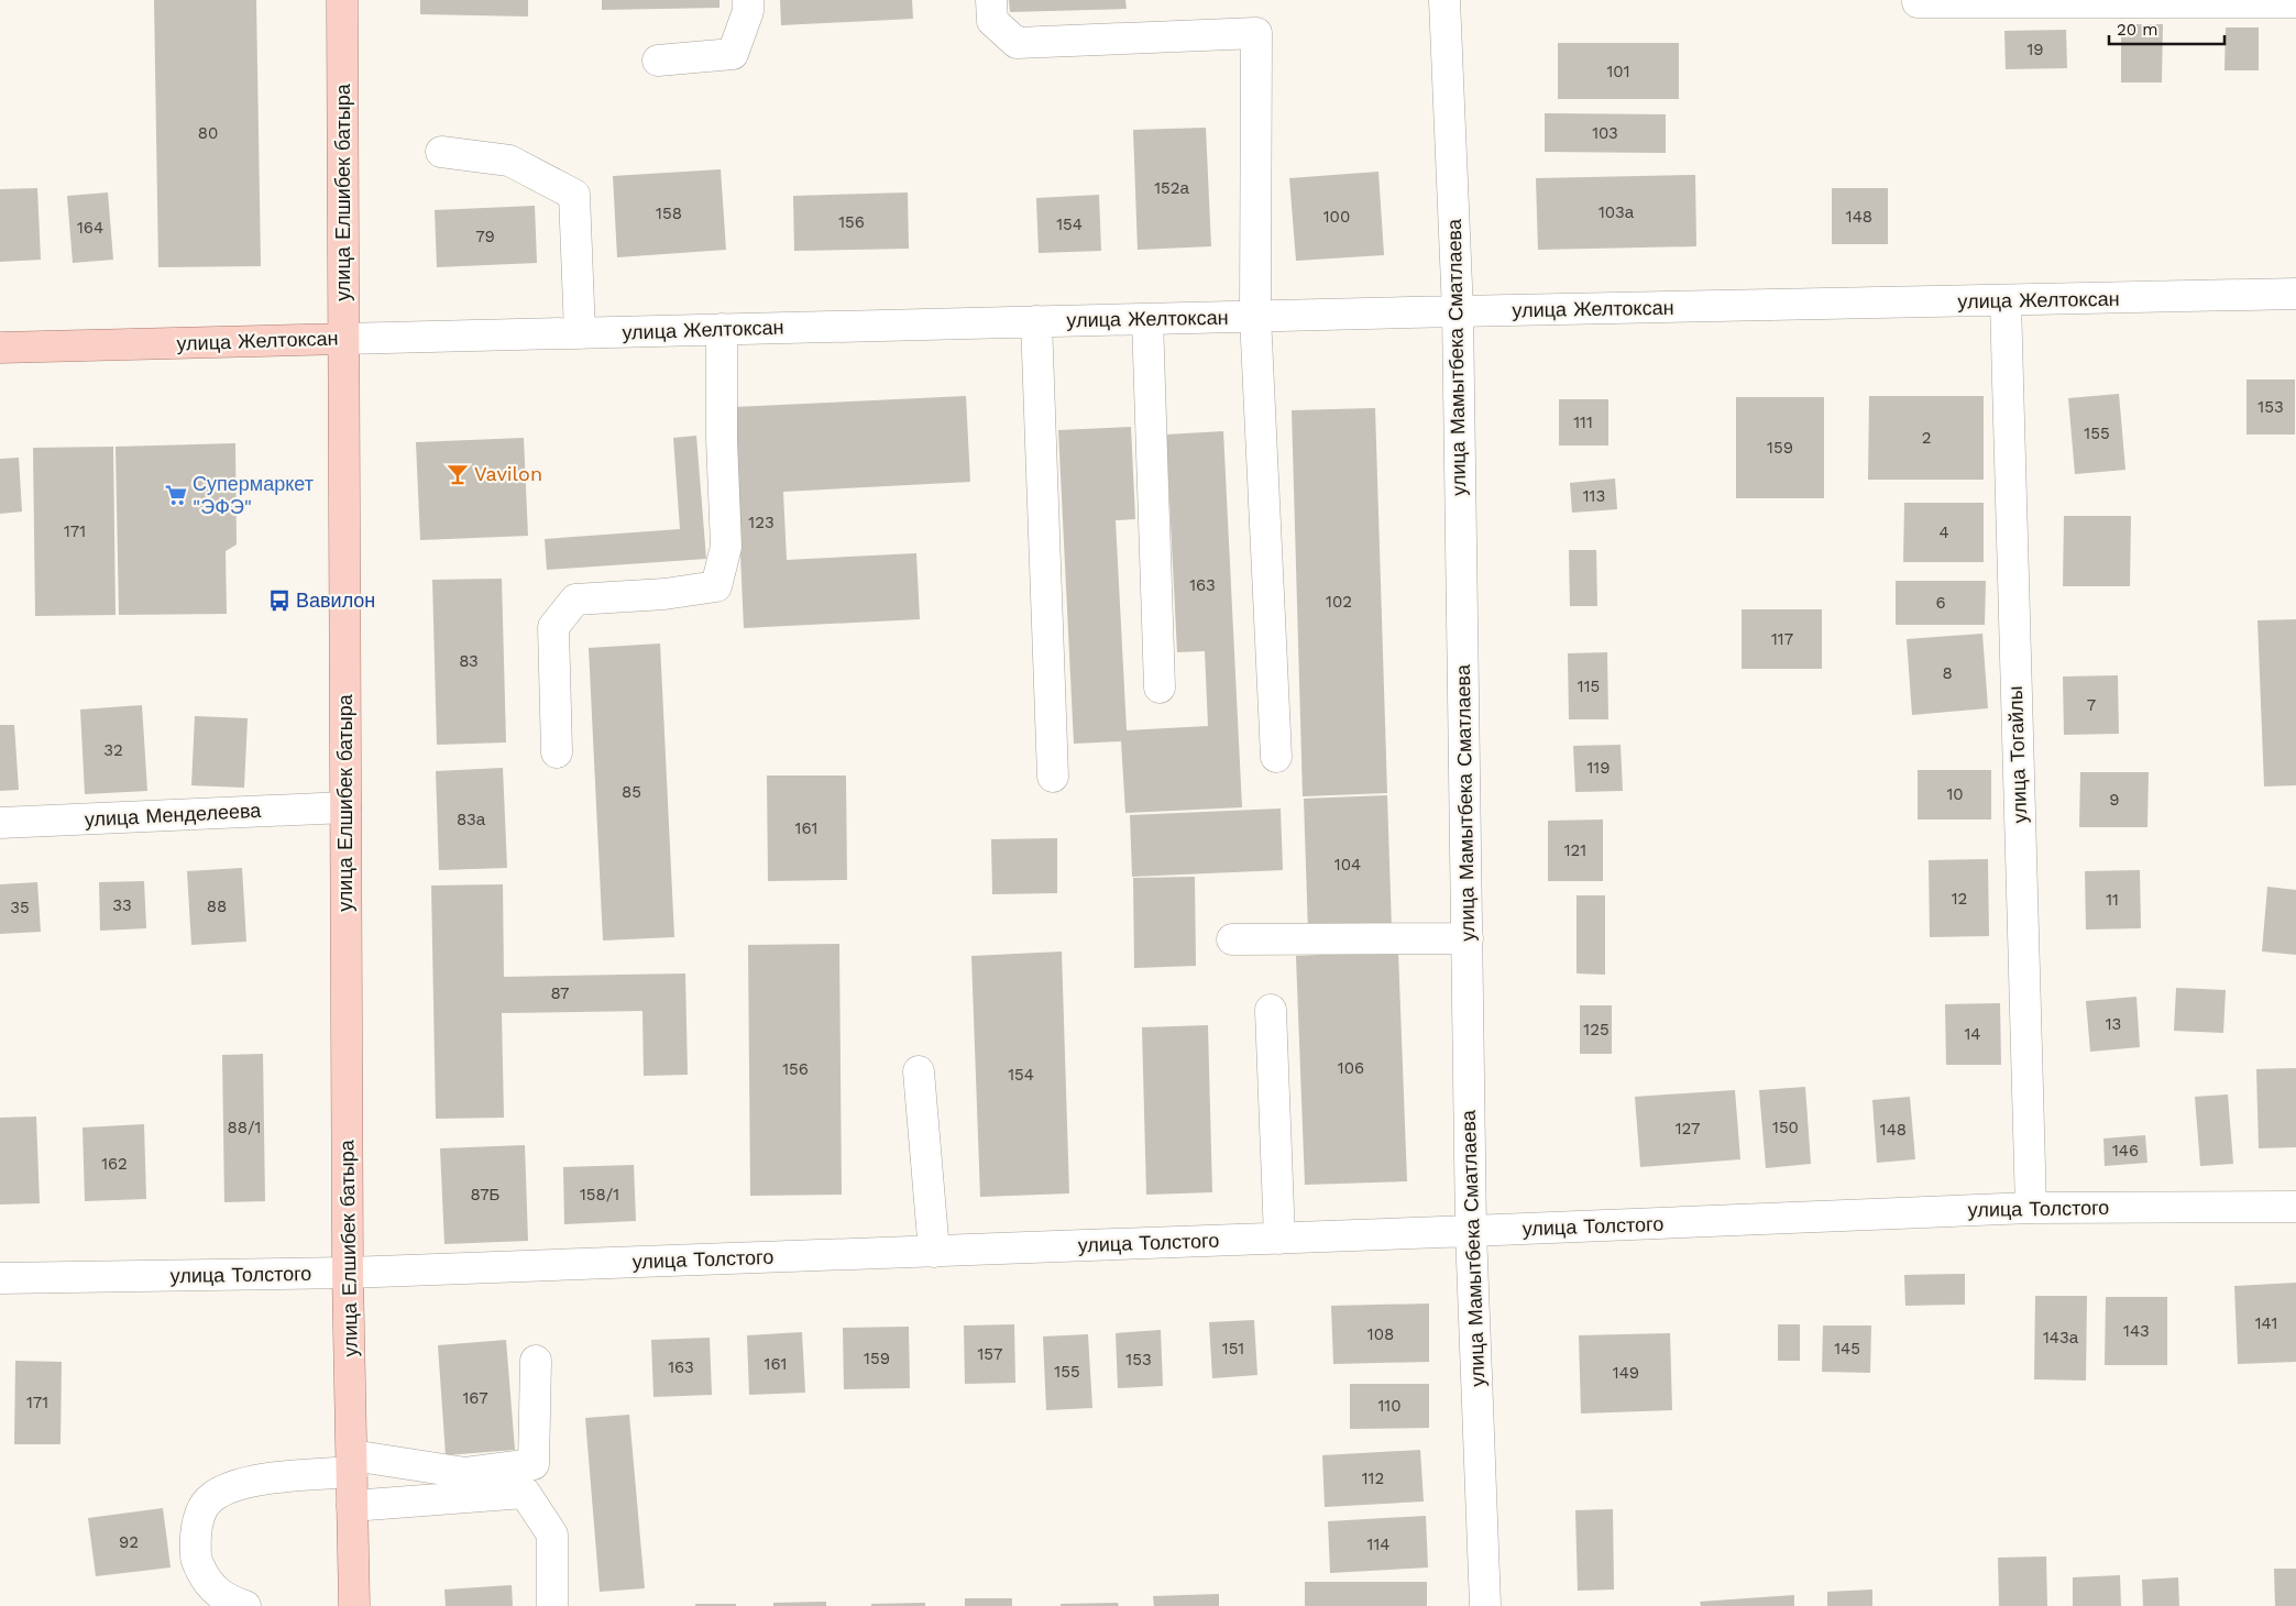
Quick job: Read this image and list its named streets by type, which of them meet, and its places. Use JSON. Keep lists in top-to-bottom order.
{
  "streets": {
    "main road": ["улица Елшибек батыра", "улица Желтоксан"],
    "street": [
      "улица Мамытбека Сматлаева",
      "улица Тогайлы",
      "улица Менделеева",
      "улица Толстого"
    ]
  },
  "crossings": [
    ["улица Елшибек батыра", "улица Желтоксан"],
    ["улица Елшибек батыра", "улица Менделеева"],
    ["улица Елшибек батыра", "улица Толстого"],
    ["улица Желтоксан", "улица Мамытбека Сматлаева"],
    ["улица Желтоксан", "улица Тогайлы"],
    ["улица Мамытбека Сматлаева", "улица Толстого"],
    ["улица Тогайлы", "улица Толстого"]
  ],
  "places": {
    "bar": ["Vavilon"],
    "supermarket": ["Супермаркет \"ЭФЭ\""],
    "bus stop": ["Вавилон"]
  },
  "house_numbers": [
    "19",
    "101",
    "80",
    "103",
    "152а",
    "103а",
    "158",
    "100",
    "148",
    "156",
    "154",
    "164",
    "79",
    "153",
    "111",
    "155",
    "2",
    "159",
    "113",
    "123",
    "171",
    "4",
    "163",
    "102",
    "6",
    "117",
    "83",
    "8",
    "115",
    "7",
    "32",
    "119",
    "85",
    "10",
    "9",
    "83а",
    "161",
    "121",
    "104",
    "12",
    "11",
    "33",
    "88",
    "35",
    "87",
    "13",
    "125",
    "14",
    "106",
    "156",
    "154",
    "88/1",
    "150",
    "127",
    "148",
    "146",
    "162",
    "87Б",
    "158/1",
    "141",
    "143",
    "108",
    "143а",
    "151",
    "145",
    "157",
    "159",
    "153",
    "161",
    "163",
    "155",
    "149",
    "167",
    "171",
    "110",
    "112",
    "92",
    "114"
  ],
  "scale_bar": "20 m"
}
